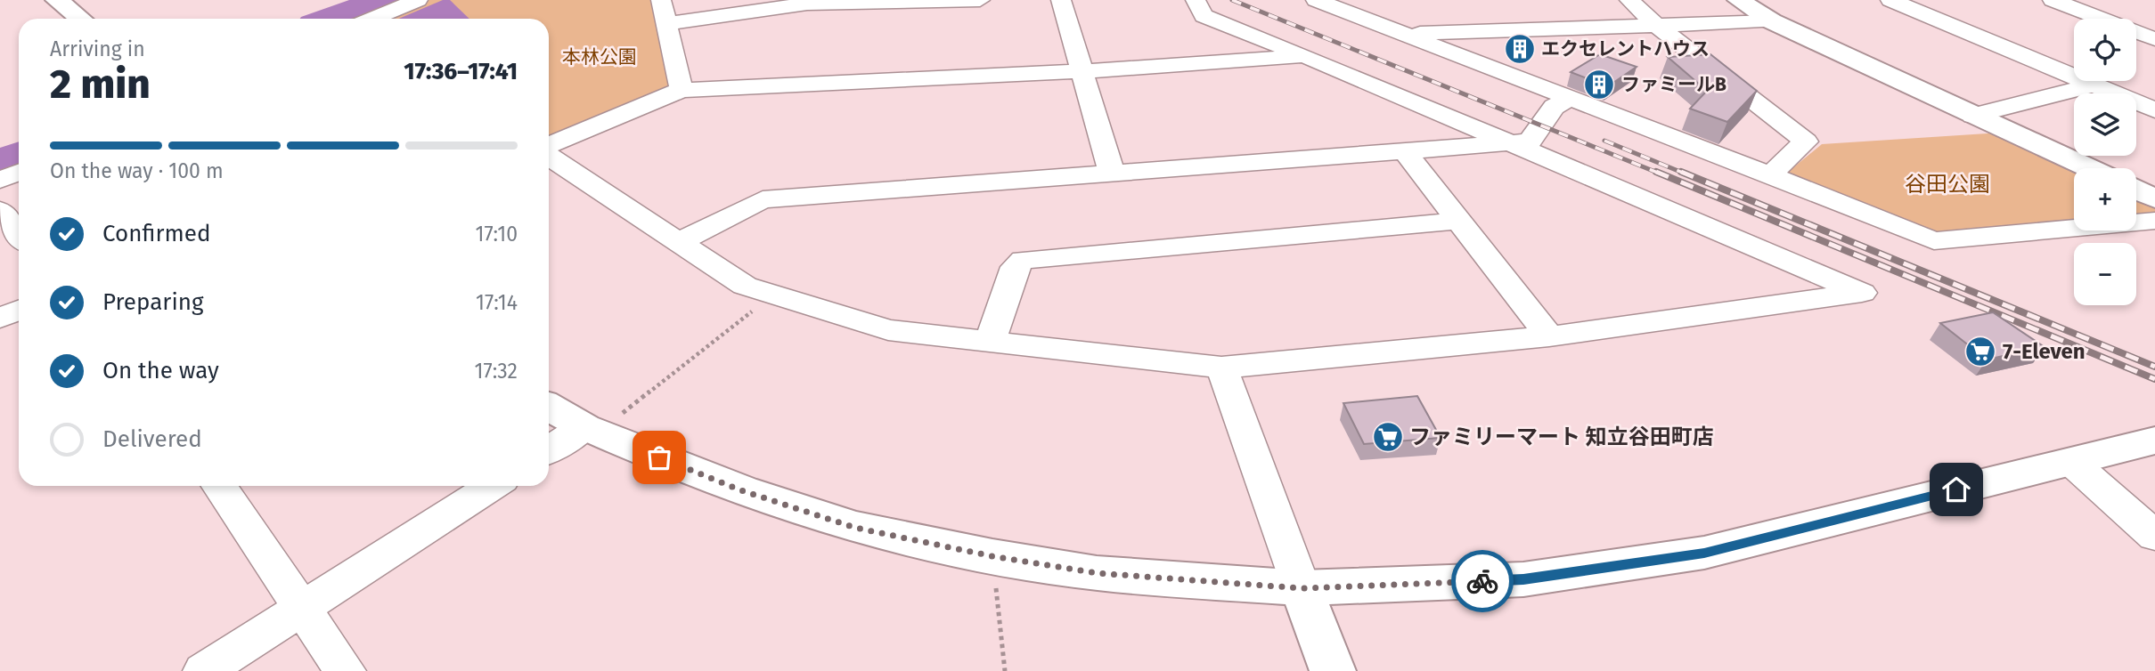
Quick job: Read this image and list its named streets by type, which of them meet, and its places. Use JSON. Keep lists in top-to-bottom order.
{
  "parks": ["本林公園", "谷田公園"],
  "places": {
    "building": ["エクセレントハウス", "ファミールB"],
    "supermarket": ["7-Eleven", "ファミリーマート 知立谷田町店"]
  },
  "page": {
    "map_buttons": ["+", "−"],
    "heading": ["2 min", "Arriving in", "17:36–17:41"],
    "bar": "On the way · 100 m",
    "list": [
      ["Confirmed", "17:10"],
      ["Preparing", "17:14"],
      ["On the way", "17:32"],
      "Delivered"
    ]
  }
}
